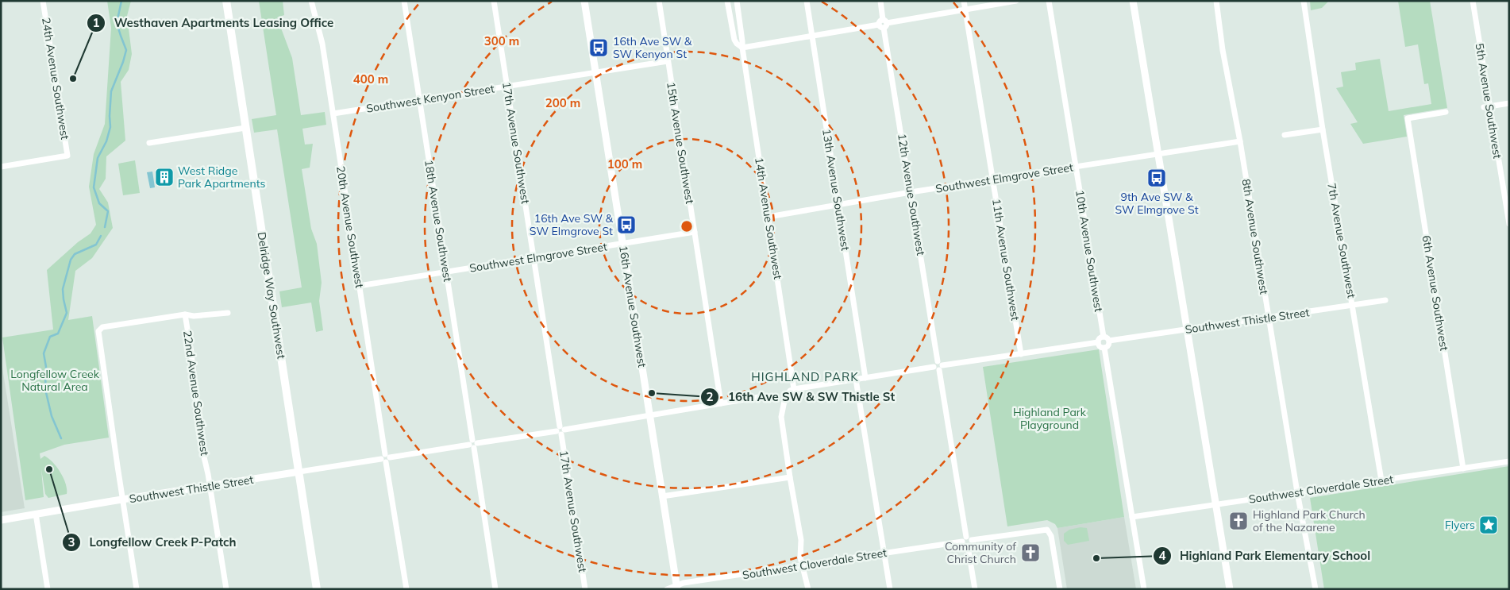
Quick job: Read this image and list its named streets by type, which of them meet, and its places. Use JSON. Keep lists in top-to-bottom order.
{
  "streets": {
    "main road": ["Delridge Way Southwest"],
    "street": [
      "24th Avenue Southwest",
      "Southwest Kenyon Street",
      "5th Avenue Southwest",
      "17th Avenue Southwest",
      "15th Avenue Southwest",
      "Southwest Elmgrove Street",
      "13th Avenue Southwest",
      "12th Avenue Southwest",
      "14th Avenue Southwest",
      "18th Avenue Southwest",
      "20th Avenue Southwest",
      "8th Avenue Southwest",
      "7th Avenue Southwest",
      "10th Avenue Southwest",
      "11th Avenue Southwest",
      "6th Avenue Southwest",
      "16th Avenue Southwest",
      "Southwest Thistle Street",
      "22nd Avenue Southwest",
      "Southwest Cloverdale Street"
    ]
  },
  "crossings": [
    ["Southwest Kenyon Street", "17th Avenue Southwest"],
    ["Southwest Kenyon Street", "15th Avenue Southwest"],
    ["Southwest Kenyon Street", "18th Avenue Southwest"],
    ["Southwest Kenyon Street", "20th Avenue Southwest"],
    ["Southwest Kenyon Street", "16th Avenue Southwest"],
    ["17th Avenue Southwest", "Southwest Elmgrove Street"],
    ["17th Avenue Southwest", "Southwest Thistle Street"],
    ["15th Avenue Southwest", "Southwest Elmgrove Street"],
    ["15th Avenue Southwest", "Southwest Thistle Street"],
    ["Southwest Elmgrove Street", "13th Avenue Southwest"],
    ["Southwest Elmgrove Street", "12th Avenue Southwest"],
    ["Southwest Elmgrove Street", "14th Avenue Southwest"],
    ["Southwest Elmgrove Street", "18th Avenue Southwest"],
    ["Southwest Elmgrove Street", "20th Avenue Southwest"],
    ["Southwest Elmgrove Street", "8th Avenue Southwest"],
    ["Southwest Elmgrove Street", "10th Avenue Southwest"],
    ["Southwest Elmgrove Street", "11th Avenue Southwest"],
    ["Southwest Elmgrove Street", "16th Avenue Southwest"],
    ["18th Avenue Southwest", "Southwest Thistle Street"],
    ["20th Avenue Southwest", "Southwest Thistle Street"],
    ["8th Avenue Southwest", "Southwest Thistle Street"],
    ["8th Avenue Southwest", "Southwest Cloverdale Street"],
    ["7th Avenue Southwest", "Southwest Thistle Street"],
    ["7th Avenue Southwest", "Southwest Cloverdale Street"],
    ["10th Avenue Southwest", "Southwest Thistle Street"],
    ["6th Avenue Southwest", "Southwest Cloverdale Street"],
    ["Delridge Way Southwest", "Southwest Thistle Street"],
    ["16th Avenue Southwest", "Southwest Thistle Street"],
    ["16th Avenue Southwest", "Southwest Cloverdale Street"],
    ["Southwest Thistle Street", "22nd Avenue Southwest"]
  ],
  "districts": ["HIGHLAND PARK"],
  "parks": ["Longfellow Creek Natural Area", "Highland Park Playground"],
  "places": {
    "bus stop": ["16th Ave SW & SW Kenyon St", "9th Ave SW & SW Elmgrove St", "16th Ave SW & SW Elmgrove St"],
    "other": [
      "Westhaven Apartments Leasing Office",
      "16th Ave SW & SW Thistle St",
      "Longfellow Creek P-Patch",
      "Highland Park Elementary School"
    ],
    "building": ["West Ridge Park Apartments"],
    "church": ["Highland Park Church of the Nazarene", "Community of Christ Church"],
    "place": ["Flyers"]
  },
  "rings": [
    "300 m",
    "400 m",
    "200 m",
    "100 m"
  ]
}
